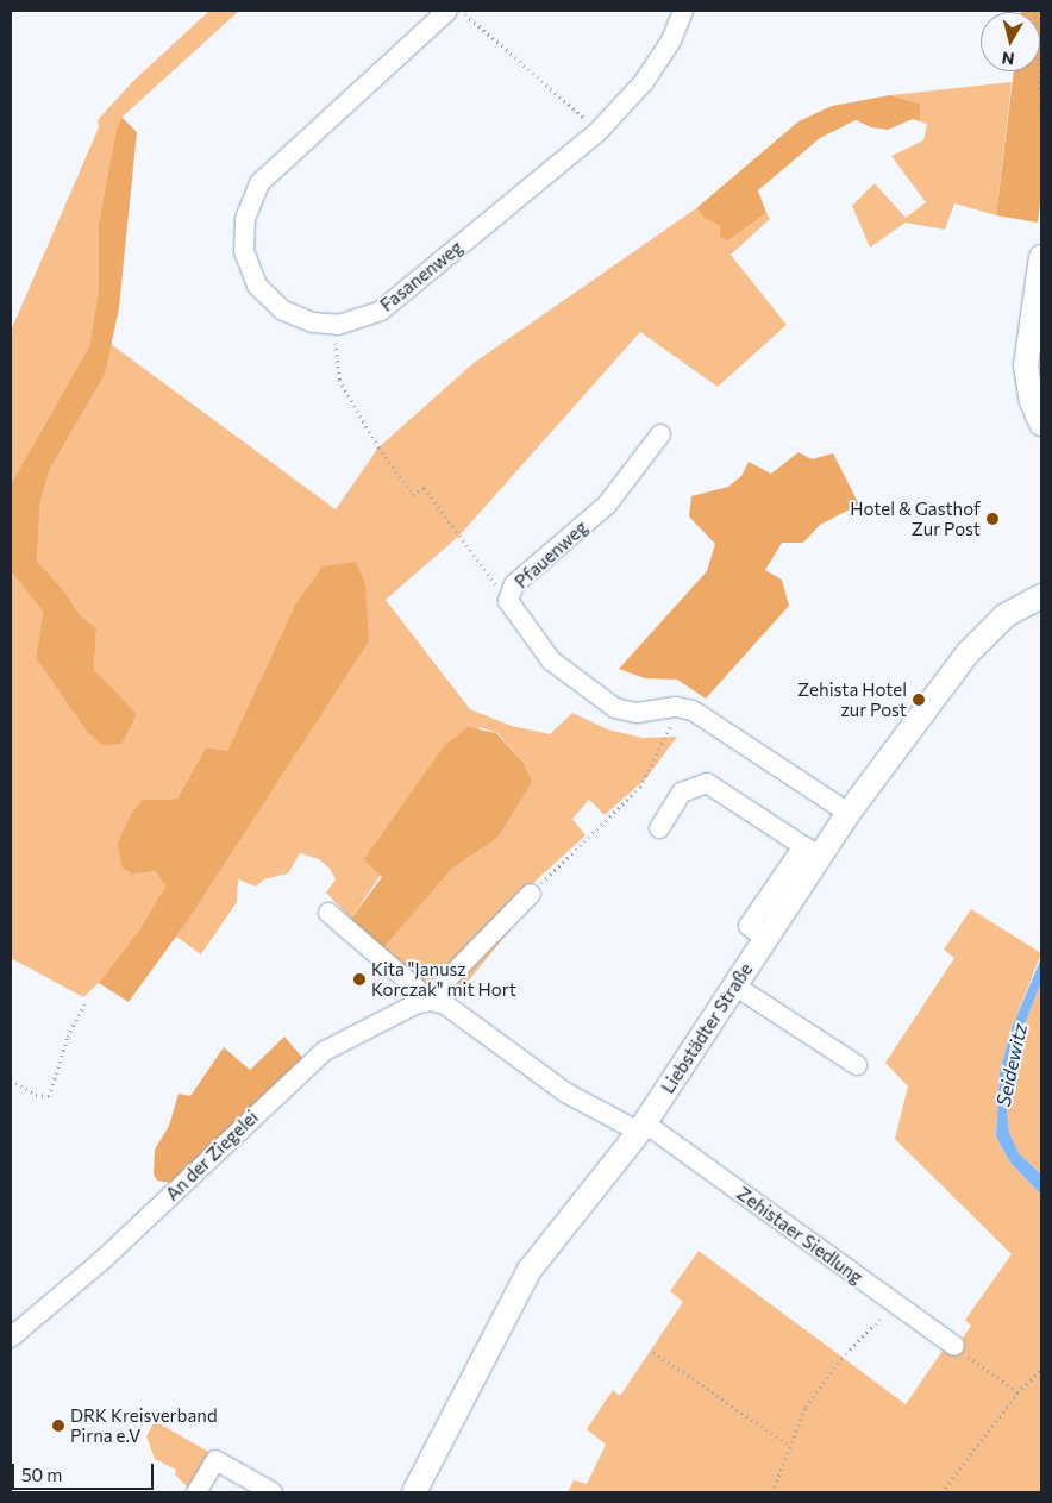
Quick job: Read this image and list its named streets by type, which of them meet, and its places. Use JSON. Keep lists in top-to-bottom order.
{
  "streets": {
    "main road": ["Liebstädter Straße"],
    "street": [
      "Fasanenweg",
      "Pfauenweg",
      "An der Ziegelei",
      "Zehistaer Siedlung"
    ]
  },
  "crossings": [
    ["Liebstädter Straße", "Zehistaer Siedlung"]
  ],
  "water": ["Seidewitz"],
  "places": [
    "Hotel & Gasthof Zur Post",
    "Zehista Hotel zur Post",
    "Kita \"Janusz Korczak\" mit Hort",
    "DRK Kreisverband Pirna e.V"
  ],
  "scale_bar": "50 m",
  "north": "bottom"
}
